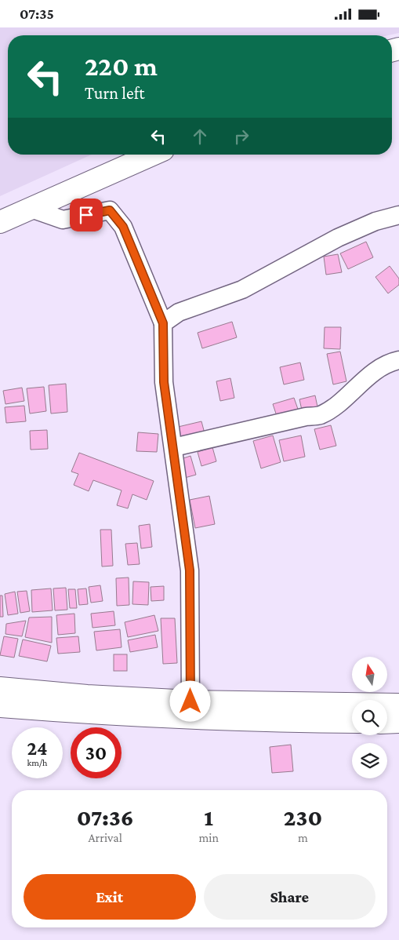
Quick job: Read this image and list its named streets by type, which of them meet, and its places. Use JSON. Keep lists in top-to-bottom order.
{
  "north": "top",
  "page": {
    "status": "07:35",
    "turn": ["220 m", "Turn left"],
    "speed": "24 km/h",
    "limit": "30",
    "eta": [
      "07:36",
      "Arrival",
      "1",
      "min",
      "230",
      "m"
    ],
    "buttons": ["Exit", "Share"]
  }
}
